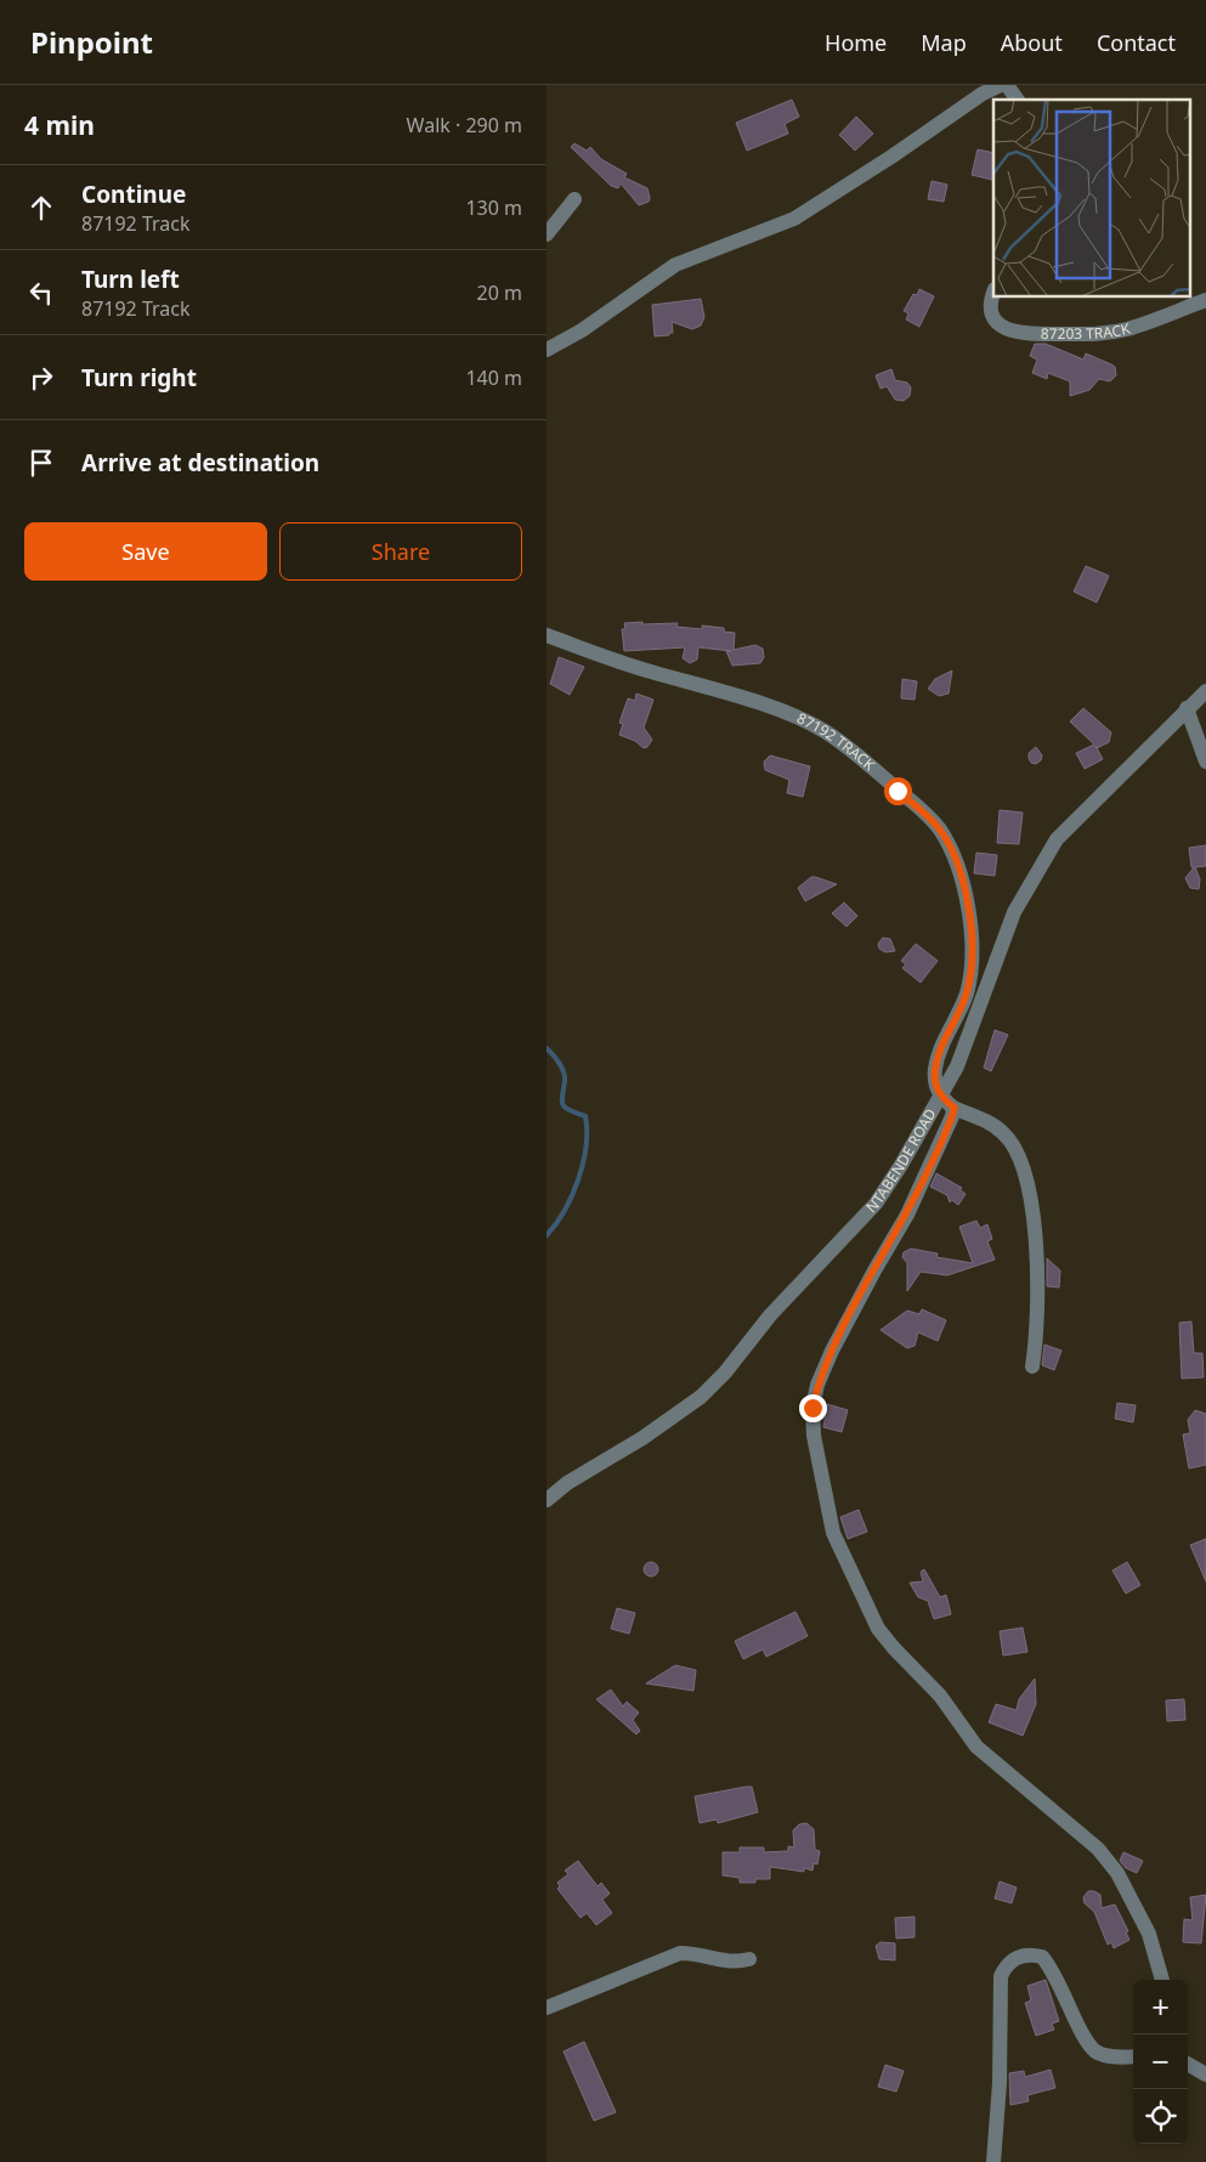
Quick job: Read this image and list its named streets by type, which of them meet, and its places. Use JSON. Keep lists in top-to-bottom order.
{
  "streets": {
    "street": ["87203 TRACK", "87192 TRACK", "NTABENDE ROAD"]
  },
  "crossings": [
    ["87192 TRACK", "NTABENDE ROAD"]
  ],
  "page": {
    "header": "Pinpoint",
    "nav": [
      "Home",
      "Map",
      "About",
      "Contact"
    ],
    "heading": ["4 min", "Walk · 290 m"],
    "list": [
      ["Continue", "87192 Track", "130 m"],
      ["Turn left", "87192 Track", "20 m"],
      ["Turn right", "140 m"],
      "Arrive at destination"
    ],
    "buttons": ["Save", "Share"],
    "map_buttons": ["+", "−"]
  }
}
